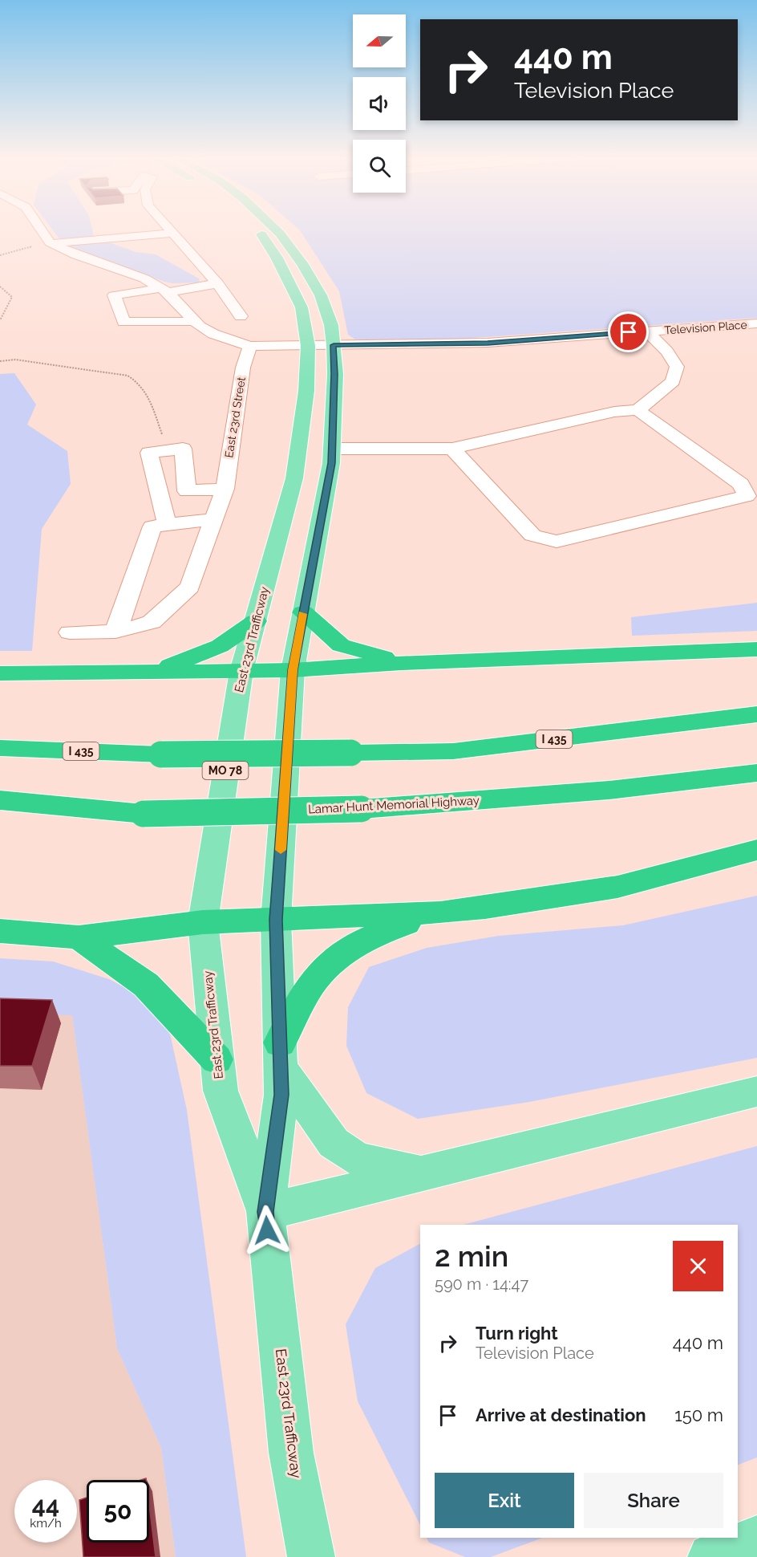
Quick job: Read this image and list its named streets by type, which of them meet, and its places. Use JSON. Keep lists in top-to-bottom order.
{
  "streets": {
    "highway": ["I 435", "Lamar Hunt Memorial Highway"],
    "main road": ["East 23rd Trafficway", "MO 78"],
    "street": ["Television Place", "East 23rd Street"]
  },
  "crossings": [
    ["Television Place", "East 23rd Street"],
    ["Television Place", "East 23rd Trafficway"]
  ],
  "north": "left",
  "page": {
    "turn": ["440 m", "Television Place"],
    "heading": ["2 min", "590 m · 14:47"],
    "list": [
      {
        "name": "Turn right",
        "note": "Television Place",
        "value": "440 m"
      },
      {
        "name": "Arrive at destination",
        "value": "150 m"
      }
    ],
    "buttons": ["Exit", "Share"],
    "speed": "44 km/h",
    "limit": "50"
  }
}
